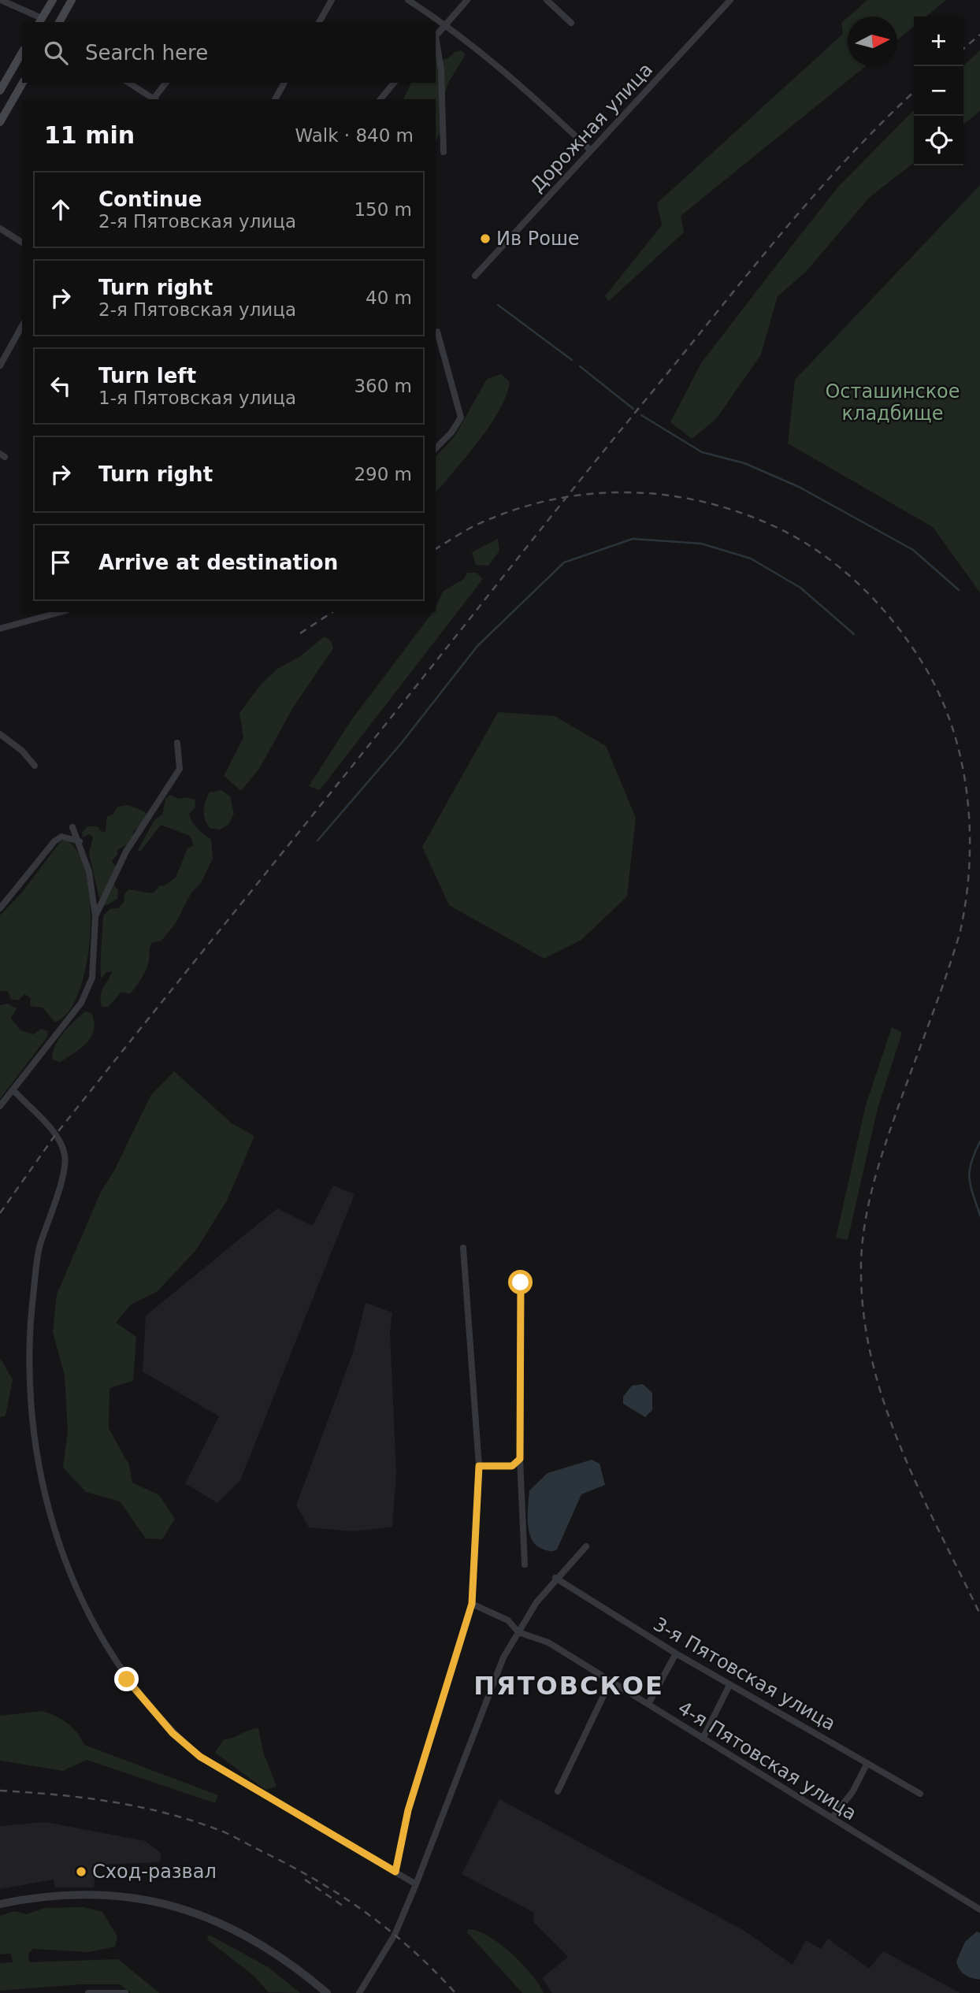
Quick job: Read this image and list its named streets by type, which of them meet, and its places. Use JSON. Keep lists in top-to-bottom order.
{
  "streets": {
    "street": ["Дорожная улица", "3-я Пятовская улица", "4-я Пятовская улица"]
  },
  "districts": ["ПЯТОВСКОЕ"],
  "parks": ["Осташинское кладбище"],
  "places": ["Ив Роше", "Сход-развал"],
  "north": "right",
  "page": {
    "map_buttons": ["+", "−"],
    "search": "Search here",
    "heading": ["11 min", "Walk · 840 m"],
    "list": [
      ["Continue", "2-я Пятовская улица", "150 m"],
      ["Turn right", "2-я Пятовская улица", "40 m"],
      ["Turn left", "1-я Пятовская улица", "360 m"],
      ["Turn right", "290 m"],
      "Arrive at destination"
    ]
  }
}
